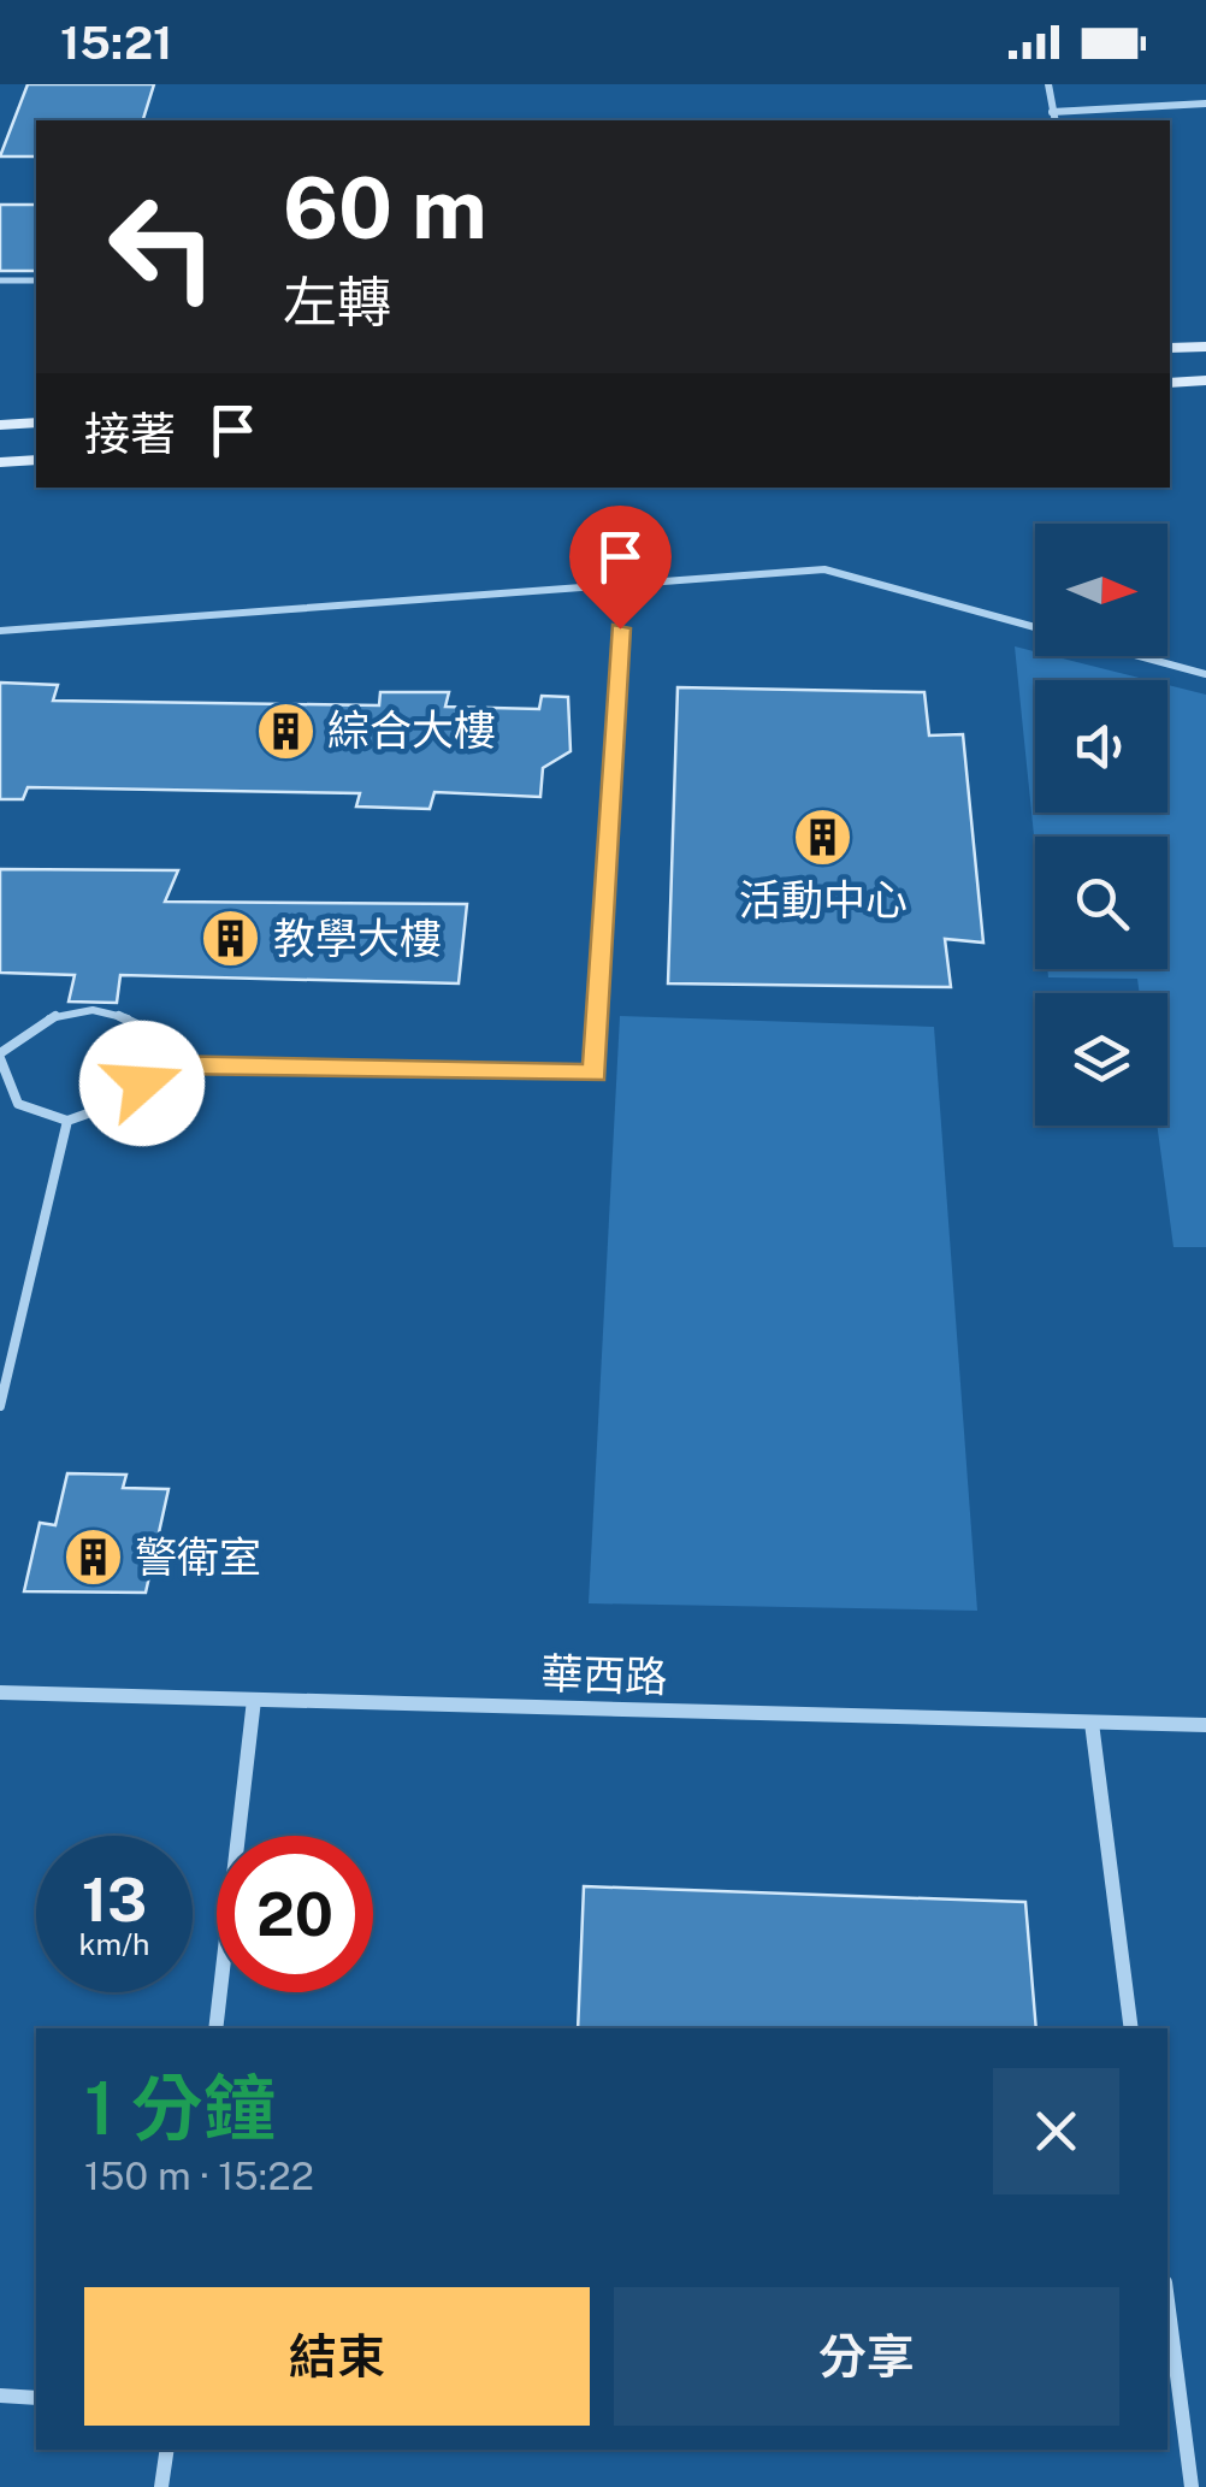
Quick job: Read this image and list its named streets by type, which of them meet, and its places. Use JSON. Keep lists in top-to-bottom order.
{
  "streets": {
    "street": ["華西路"]
  },
  "places": {
    "building": [
      "綜合大樓",
      "活動中心",
      "教學大樓",
      "警衛室"
    ]
  },
  "north": "right",
  "page": {
    "status": "15:21",
    "turn": ["60 m", "左轉"],
    "then": "接著",
    "speed": "13 km/h",
    "limit": "20",
    "heading": ["1 分鐘", "150 m · 15:22"],
    "buttons": ["結束", "分享"]
  }
}
